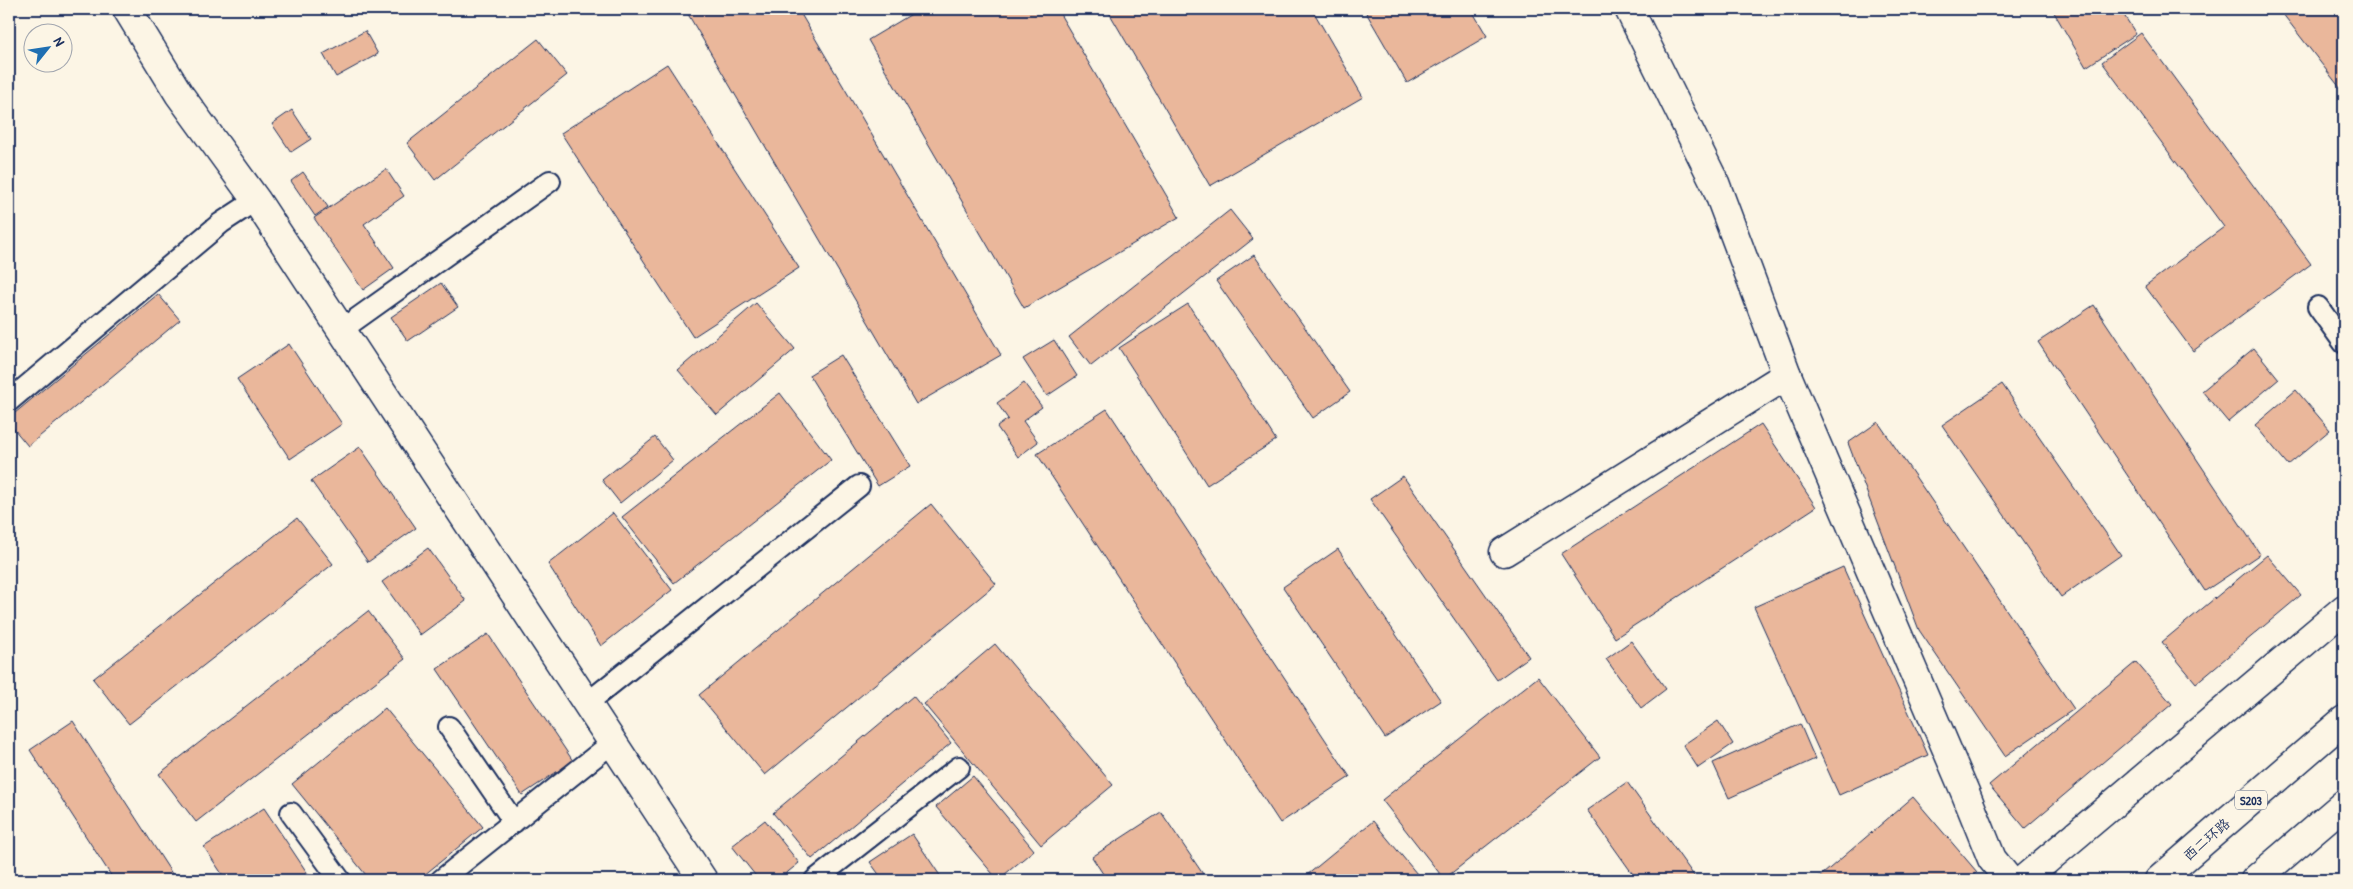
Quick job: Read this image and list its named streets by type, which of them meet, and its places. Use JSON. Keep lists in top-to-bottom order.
{
  "streets": {
    "street": ["S203", "西二环路"]
  },
  "north": "top right"
}
